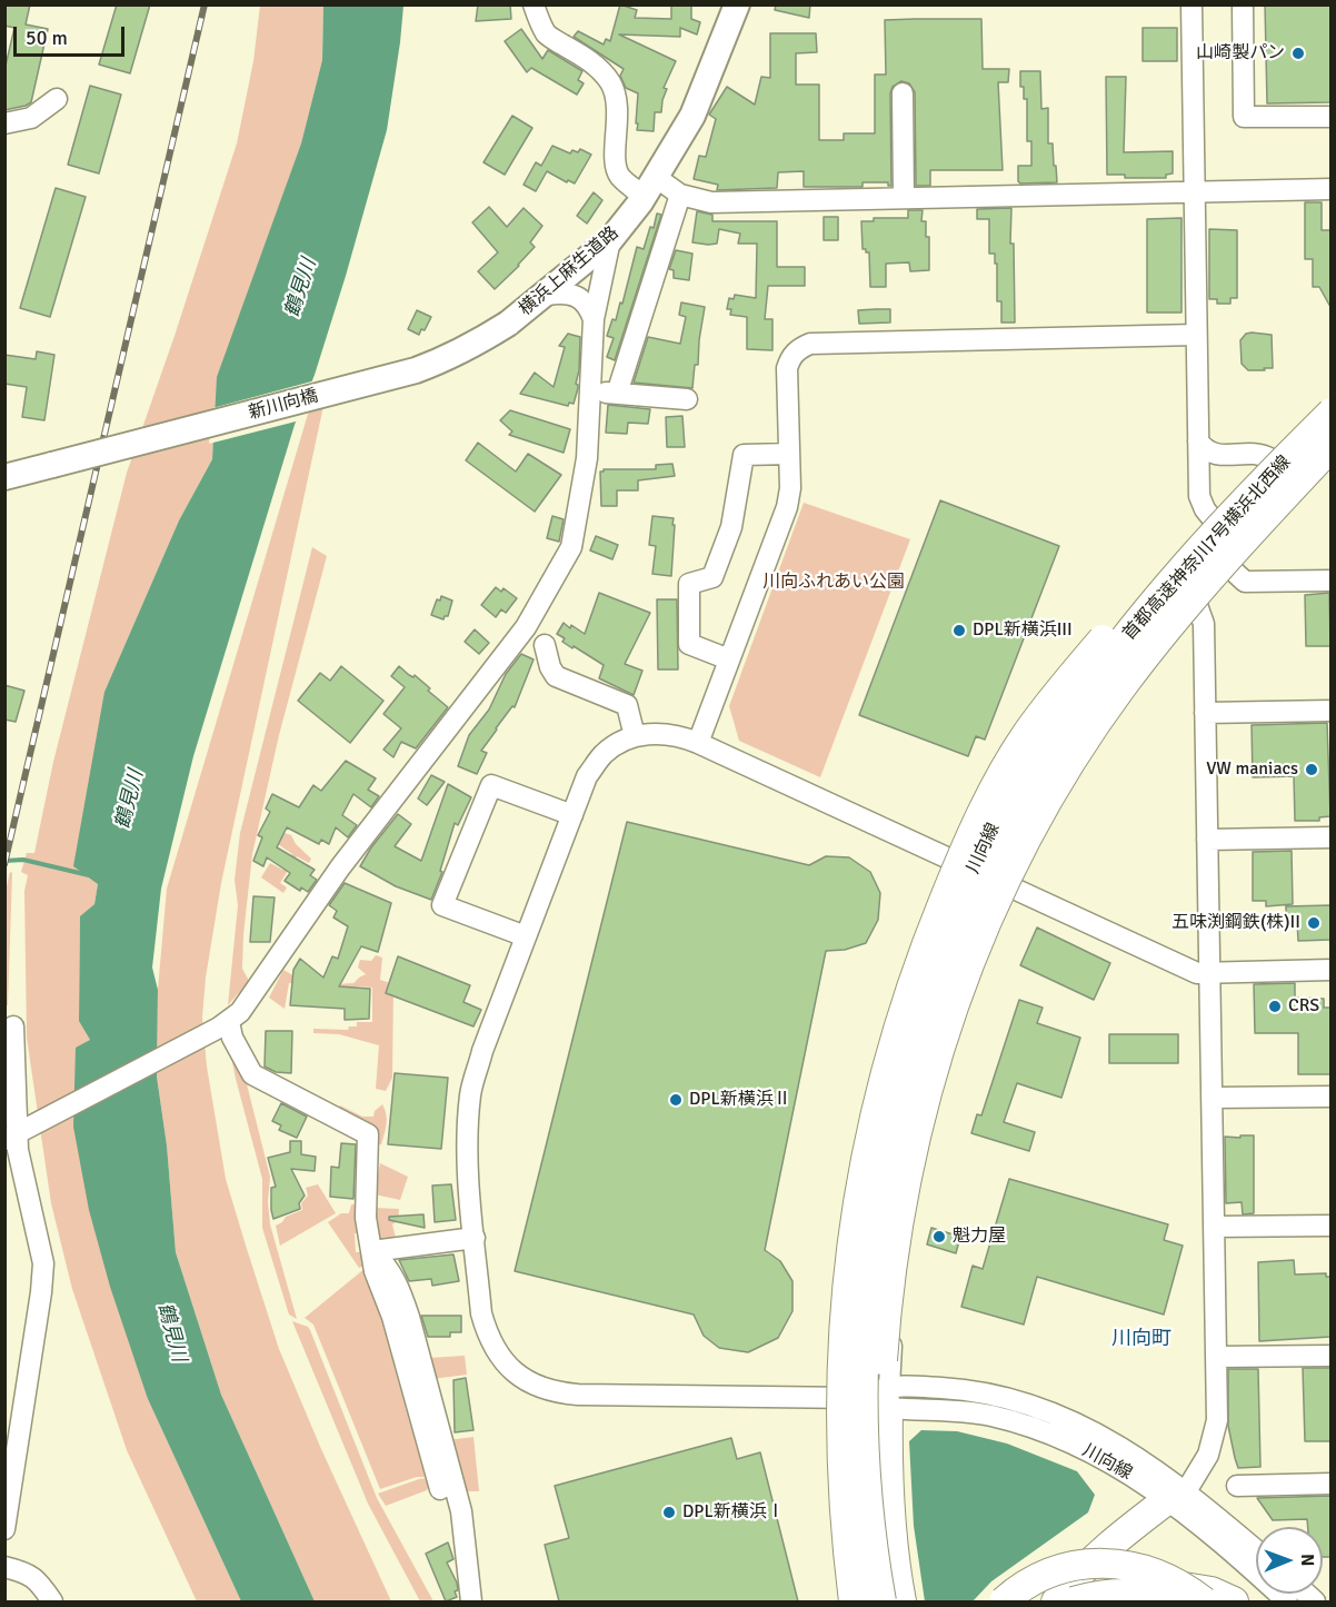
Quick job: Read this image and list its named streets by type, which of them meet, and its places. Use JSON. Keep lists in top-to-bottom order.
{
  "streets": {
    "highway": ["首都高速神奈川7号横浜北西線"],
    "main road": ["横浜上麻生道路", "新川向橋"],
    "street": ["川向線"]
  },
  "crossings": [
    ["横浜上麻生道路", "新川向橋"]
  ],
  "districts": ["川向町"],
  "water": ["鶴見川"],
  "parks": ["川向ふれあい公園"],
  "places": [
    "山崎製パン",
    "DPL新横浜III",
    "VW maniacs",
    "五味渕鋼鉄(株)II",
    "CRS",
    "DPL新横浜Ⅱ",
    "魁力屋",
    "DPL新横浜Ⅰ"
  ],
  "scale_bar": "50 m",
  "north": "right"
}
